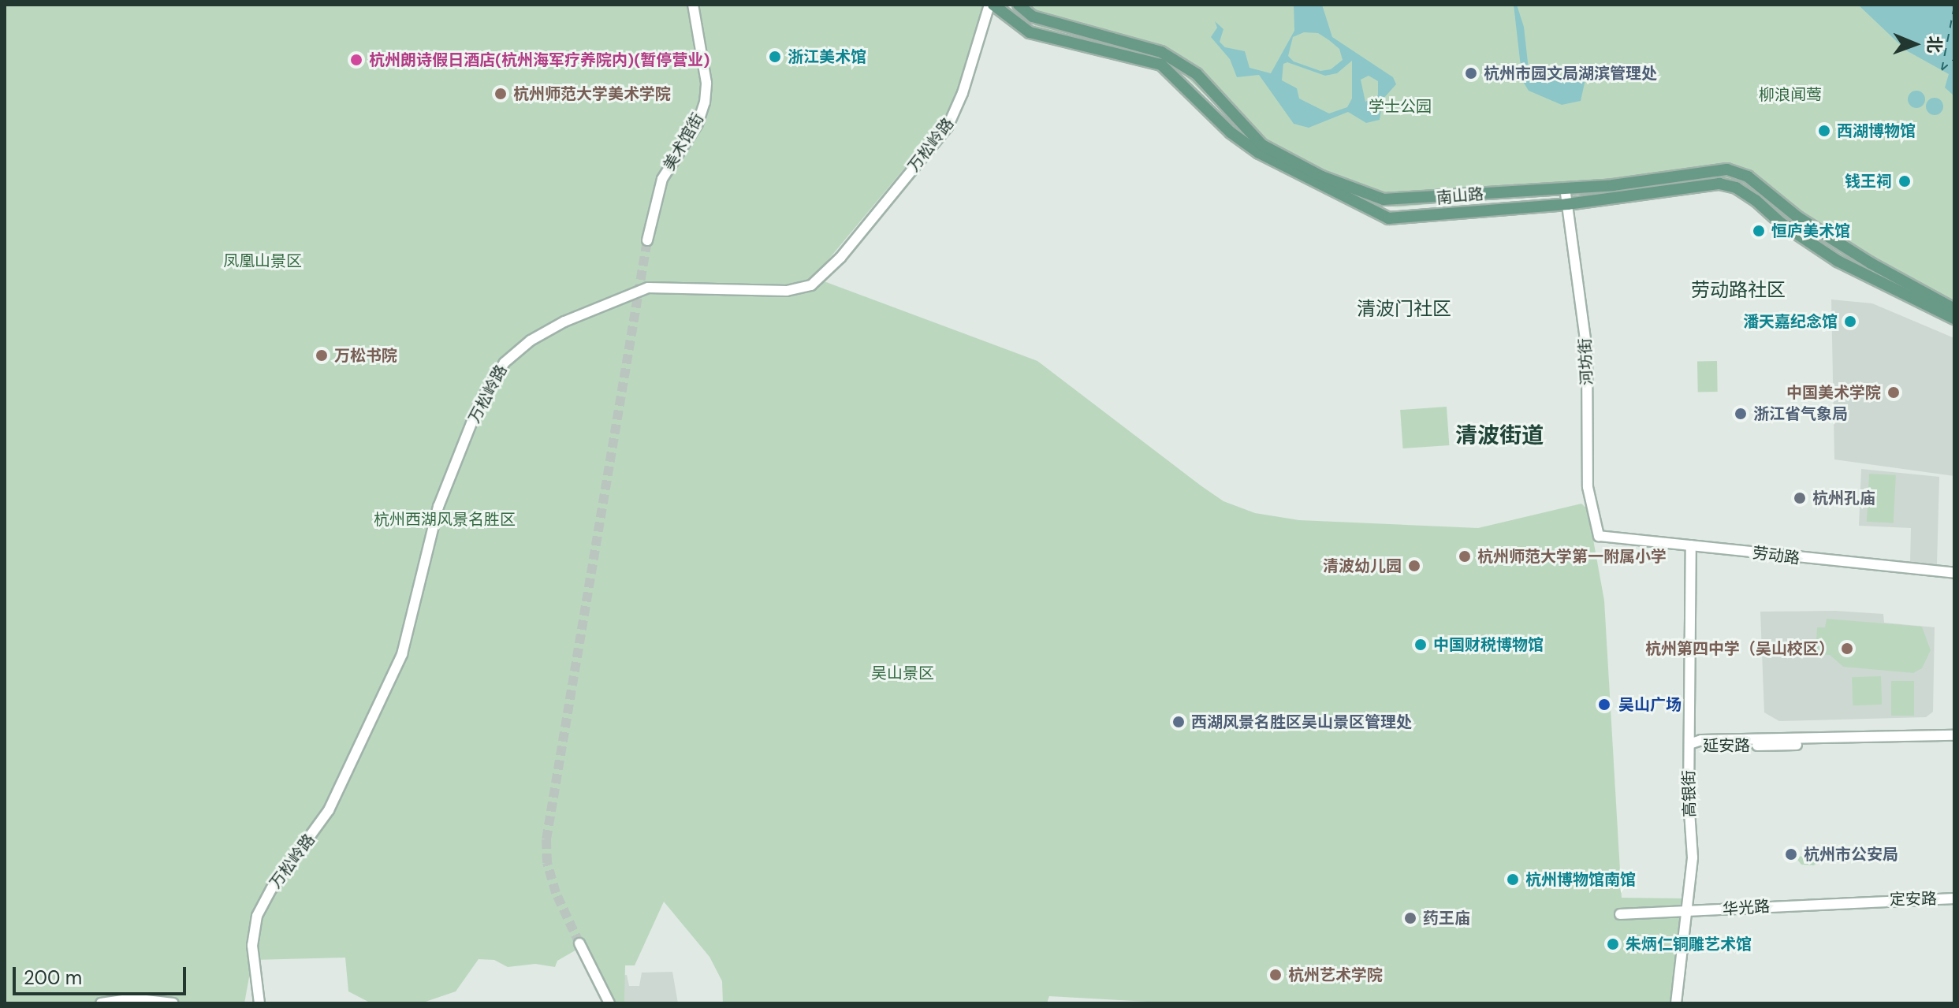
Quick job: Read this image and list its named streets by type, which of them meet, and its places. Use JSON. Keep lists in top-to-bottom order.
{
  "streets": {
    "main road": ["南山路"],
    "street": [
      "美术馆街",
      "万松岭路",
      "河坊街",
      "劳动路",
      "延安路",
      "高银街",
      "定安路",
      "华光路"
    ]
  },
  "crossings": [
    ["万松岭路", "南山路"],
    ["南山路", "河坊街"],
    ["河坊街", "劳动路"],
    ["劳动路", "高银街"],
    ["延安路", "高银街"],
    ["高银街", "华光路"],
    ["定安路", "华光路"]
  ],
  "districts": ["劳动路社区", "清波门社区", "清波街道"],
  "parks": [
    "柳浪闻莺",
    "学士公园",
    "凤凰山景区",
    "杭州西湖风景名胜区",
    "吴山景区"
  ],
  "places": [
    "浙江美术馆",
    "杭州朗诗假日酒店(杭州海军疗养院内)(暂停营业)",
    "杭州市园文局湖滨管理处",
    "杭州师范大学美术学院",
    "西湖博物馆",
    "钱王祠",
    "恒庐美术馆",
    "潘天嘉纪念馆",
    "万松书院",
    "中国美术学院",
    "浙江省气象局",
    "杭州孔庙",
    "杭州师范大学第一附属小学",
    "清波幼儿园",
    "中国财税博物馆",
    "杭州第四中学（吴山校区）",
    "吴山广场",
    "西湖风景名胜区吴山景区管理处",
    "杭州市公安局",
    "杭州博物馆南馆",
    "药王庙",
    "朱炳仁铜雕艺术馆",
    "杭州艺术学院"
  ],
  "scale_bar": "200 m",
  "north": "right"
}
